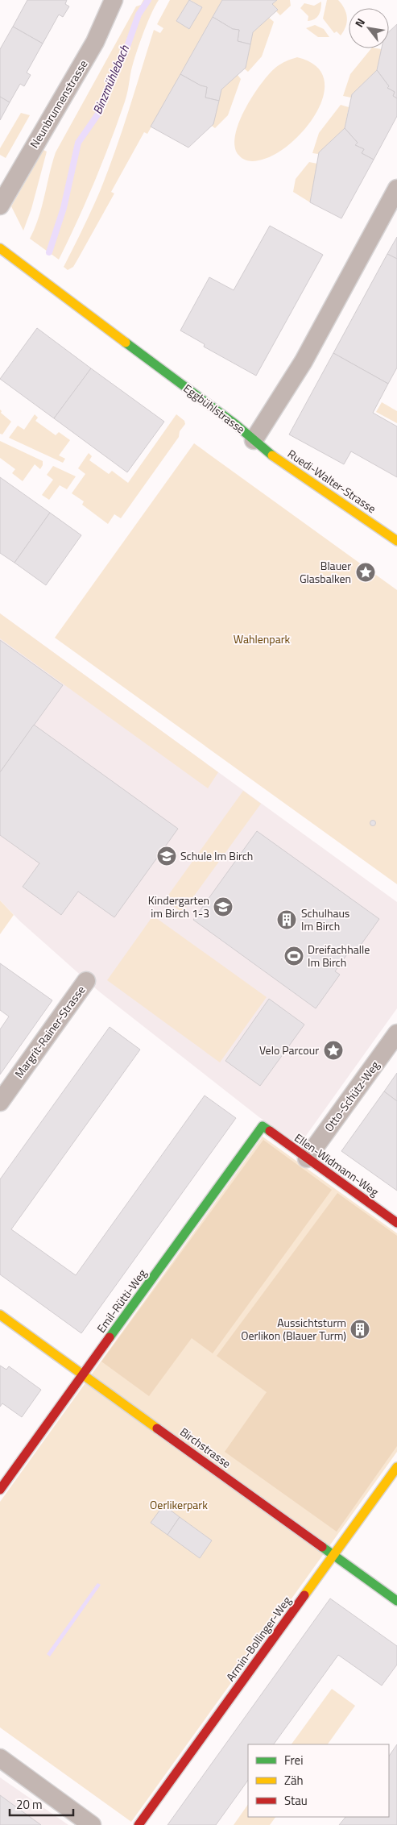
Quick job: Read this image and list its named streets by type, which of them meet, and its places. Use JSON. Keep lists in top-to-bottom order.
{
  "streets": {
    "street": [
      "Neunbrunnenstrasse",
      "Eggbühlstrasse",
      "Ruedi-Walter-Strasse",
      "Margrit-Rainer-Strasse",
      "Otto-Schütz-Weg",
      "Ellen-Widmann-Weg",
      "Emil-Rütti-Weg",
      "Birchstrasse",
      "Armin-Bollinger-Weg"
    ]
  },
  "crossings": [
    ["Eggbühlstrasse", "Ruedi-Walter-Strasse"],
    ["Otto-Schütz-Weg", "Ellen-Widmann-Weg"],
    ["Ellen-Widmann-Weg", "Emil-Rütti-Weg"],
    ["Emil-Rütti-Weg", "Birchstrasse"],
    ["Birchstrasse", "Armin-Bollinger-Weg"]
  ],
  "water": ["Binzmühlebach"],
  "parks": ["Wahlenpark", "Oerlikerpark"],
  "places": {
    "place": ["Blauer Glasbalken", "Velo Parcour"],
    "school or university": ["Schule Im Birch", "Kindergarten im Birch 1-3"],
    "building": ["Schulhaus Im Birch", "Aussichtsturm Oerlikon (Blauer Turm)"],
    "sports": ["Dreifachhalle Im Birch"]
  },
  "legend": ["Frei", "Zäh", "Stau"],
  "scale_bar": "20 m",
  "north": "top left"
}
